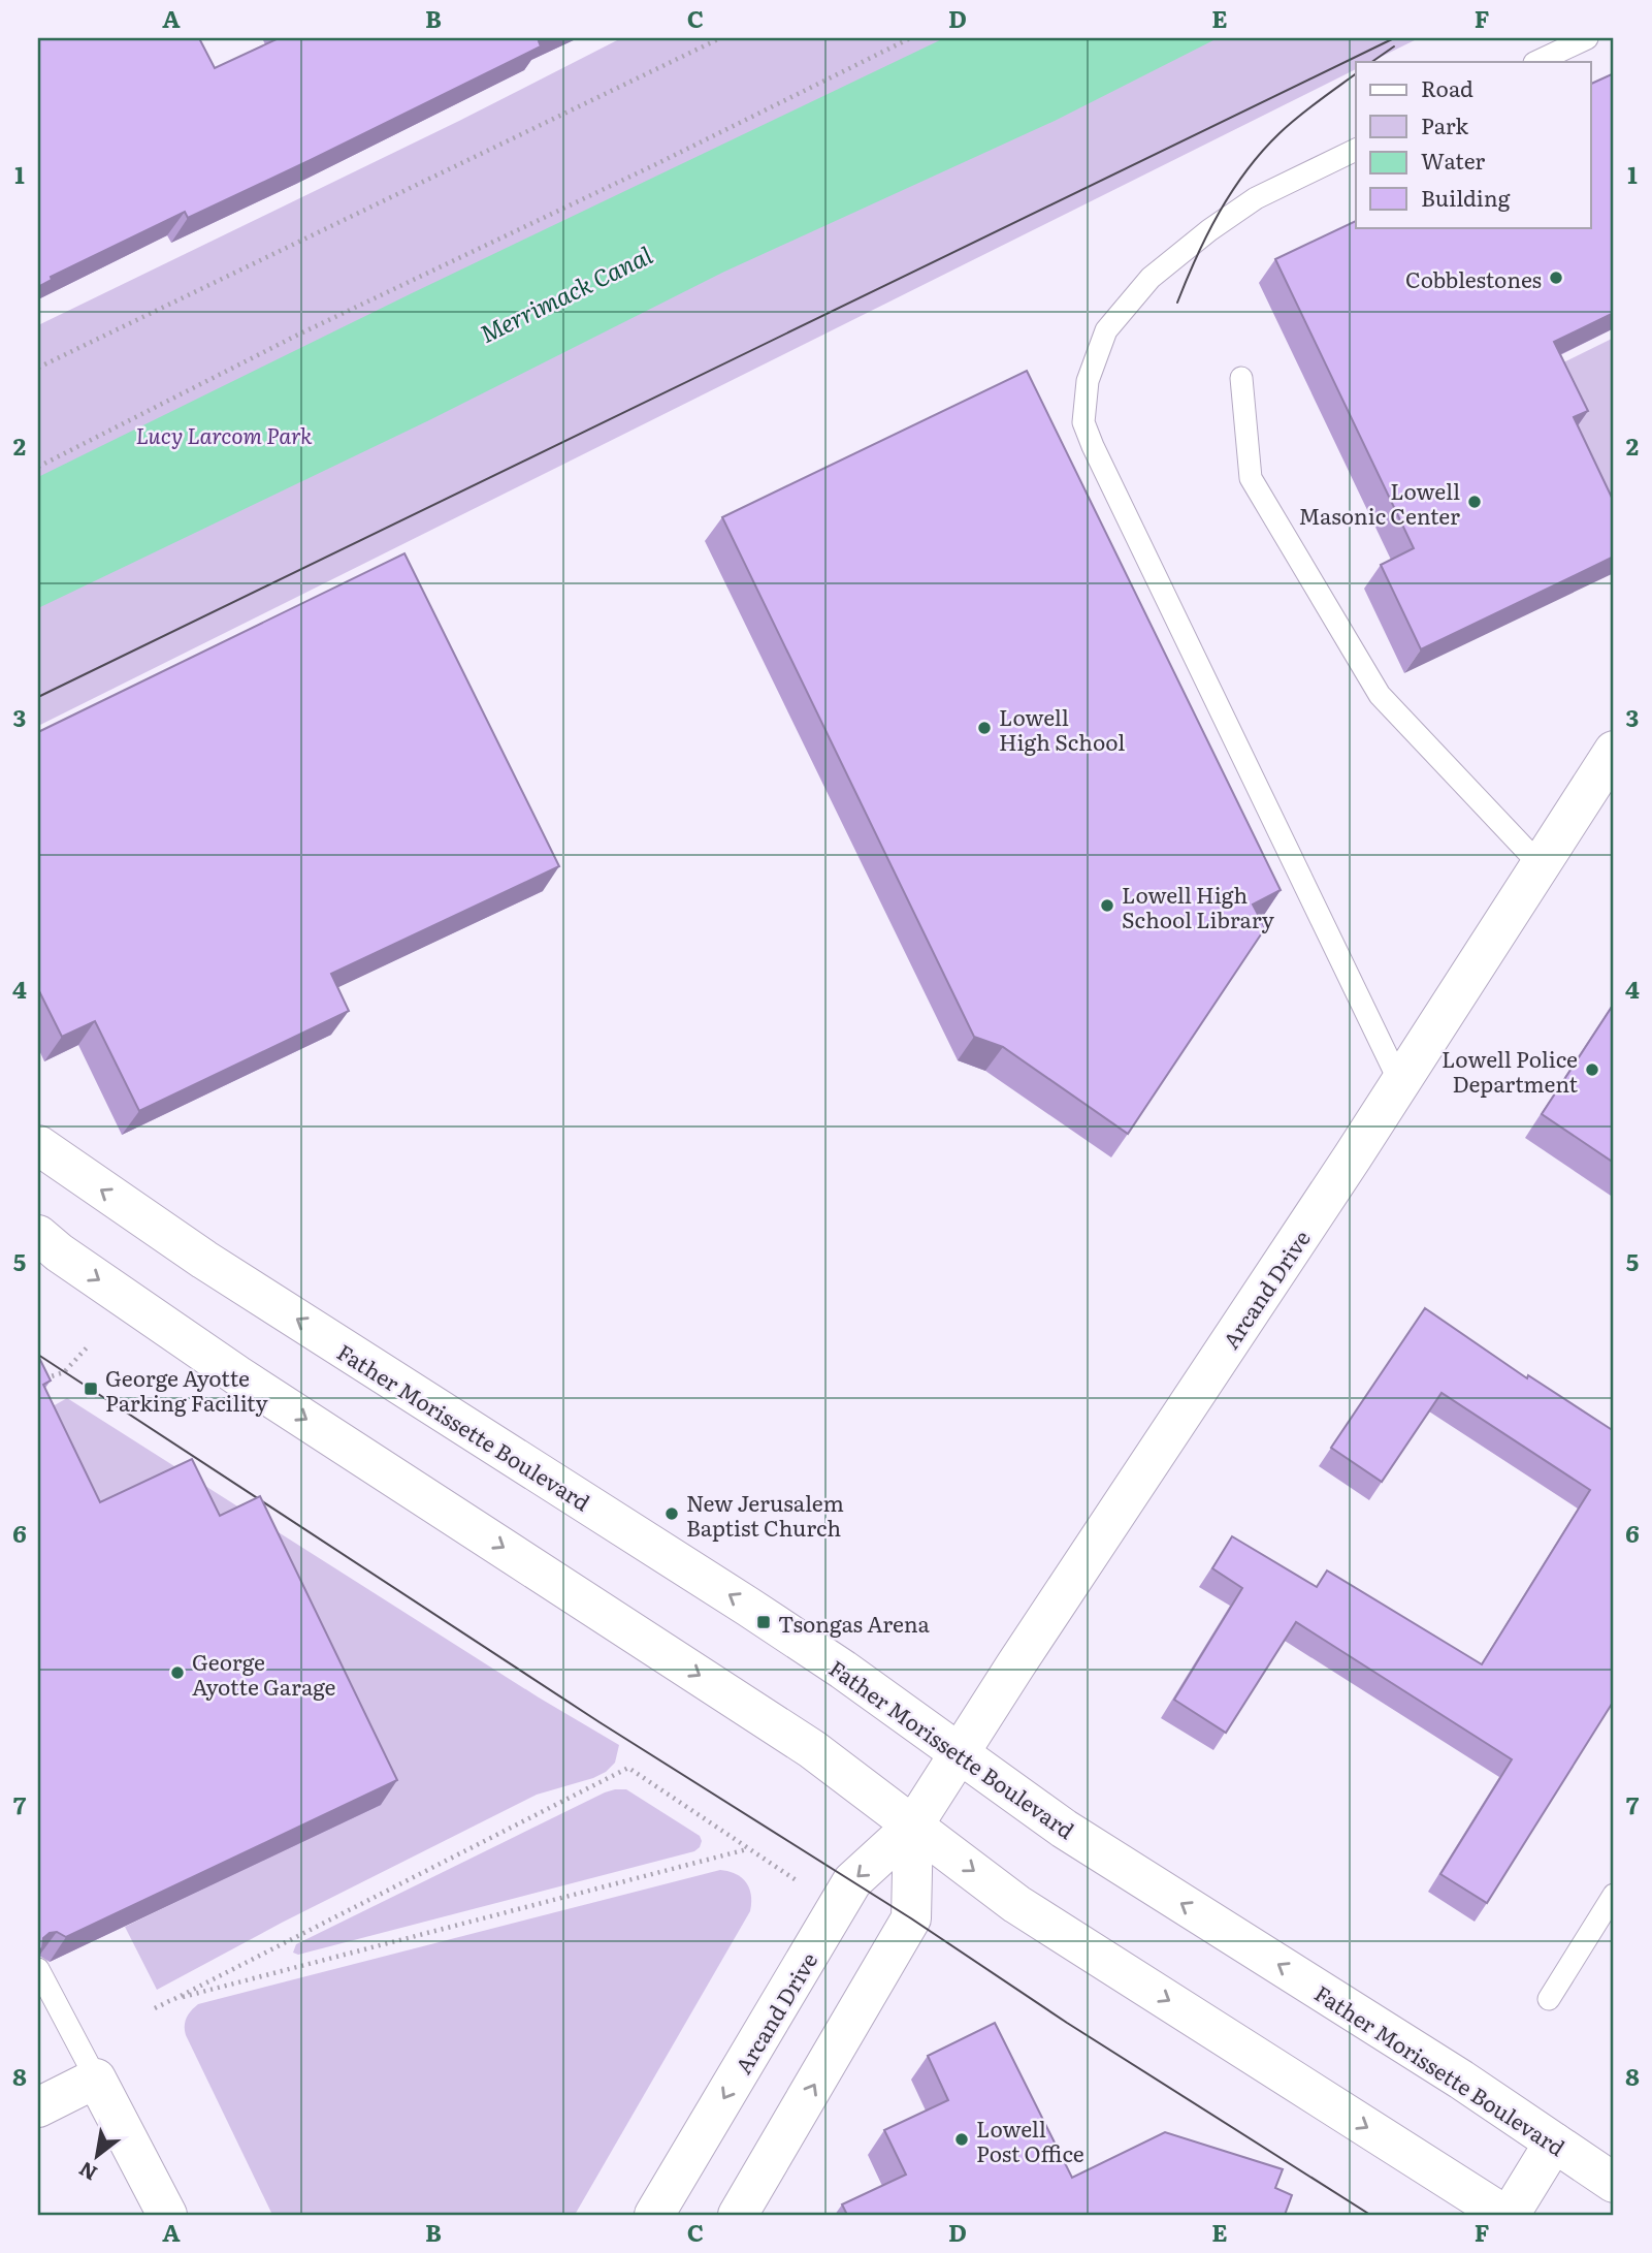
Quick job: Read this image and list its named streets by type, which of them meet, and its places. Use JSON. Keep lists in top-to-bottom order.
{
  "streets": {
    "main road": ["Arcand Drive", "Father Morissette Boulevard"]
  },
  "crossings": [
    ["Arcand Drive", "Father Morissette Boulevard"]
  ],
  "water": ["Merrimack Canal"],
  "parks": ["Lucy Larcom Park"],
  "places": {
    "other": [
      "Cobblestones",
      "Lowell Masonic Center",
      "Lowell High School",
      "Lowell High School Library",
      "Lowell Police Department",
      "New Jerusalem Baptist Church",
      "George Ayotte Garage",
      "Lowell Post Office"
    ],
    "transit": ["George Ayotte Parking Facility", "Tsongas Arena"]
  },
  "legend": [
    "Road",
    "Park",
    "Water",
    "Building"
  ],
  "north": "bottom left",
  "grid": {
    "columns": [
      "A",
      "B",
      "C",
      "D",
      "E",
      "F"
    ],
    "rows": [
      "1",
      "2",
      "3",
      "4",
      "5",
      "6",
      "7",
      "8"
    ]
  }
}
